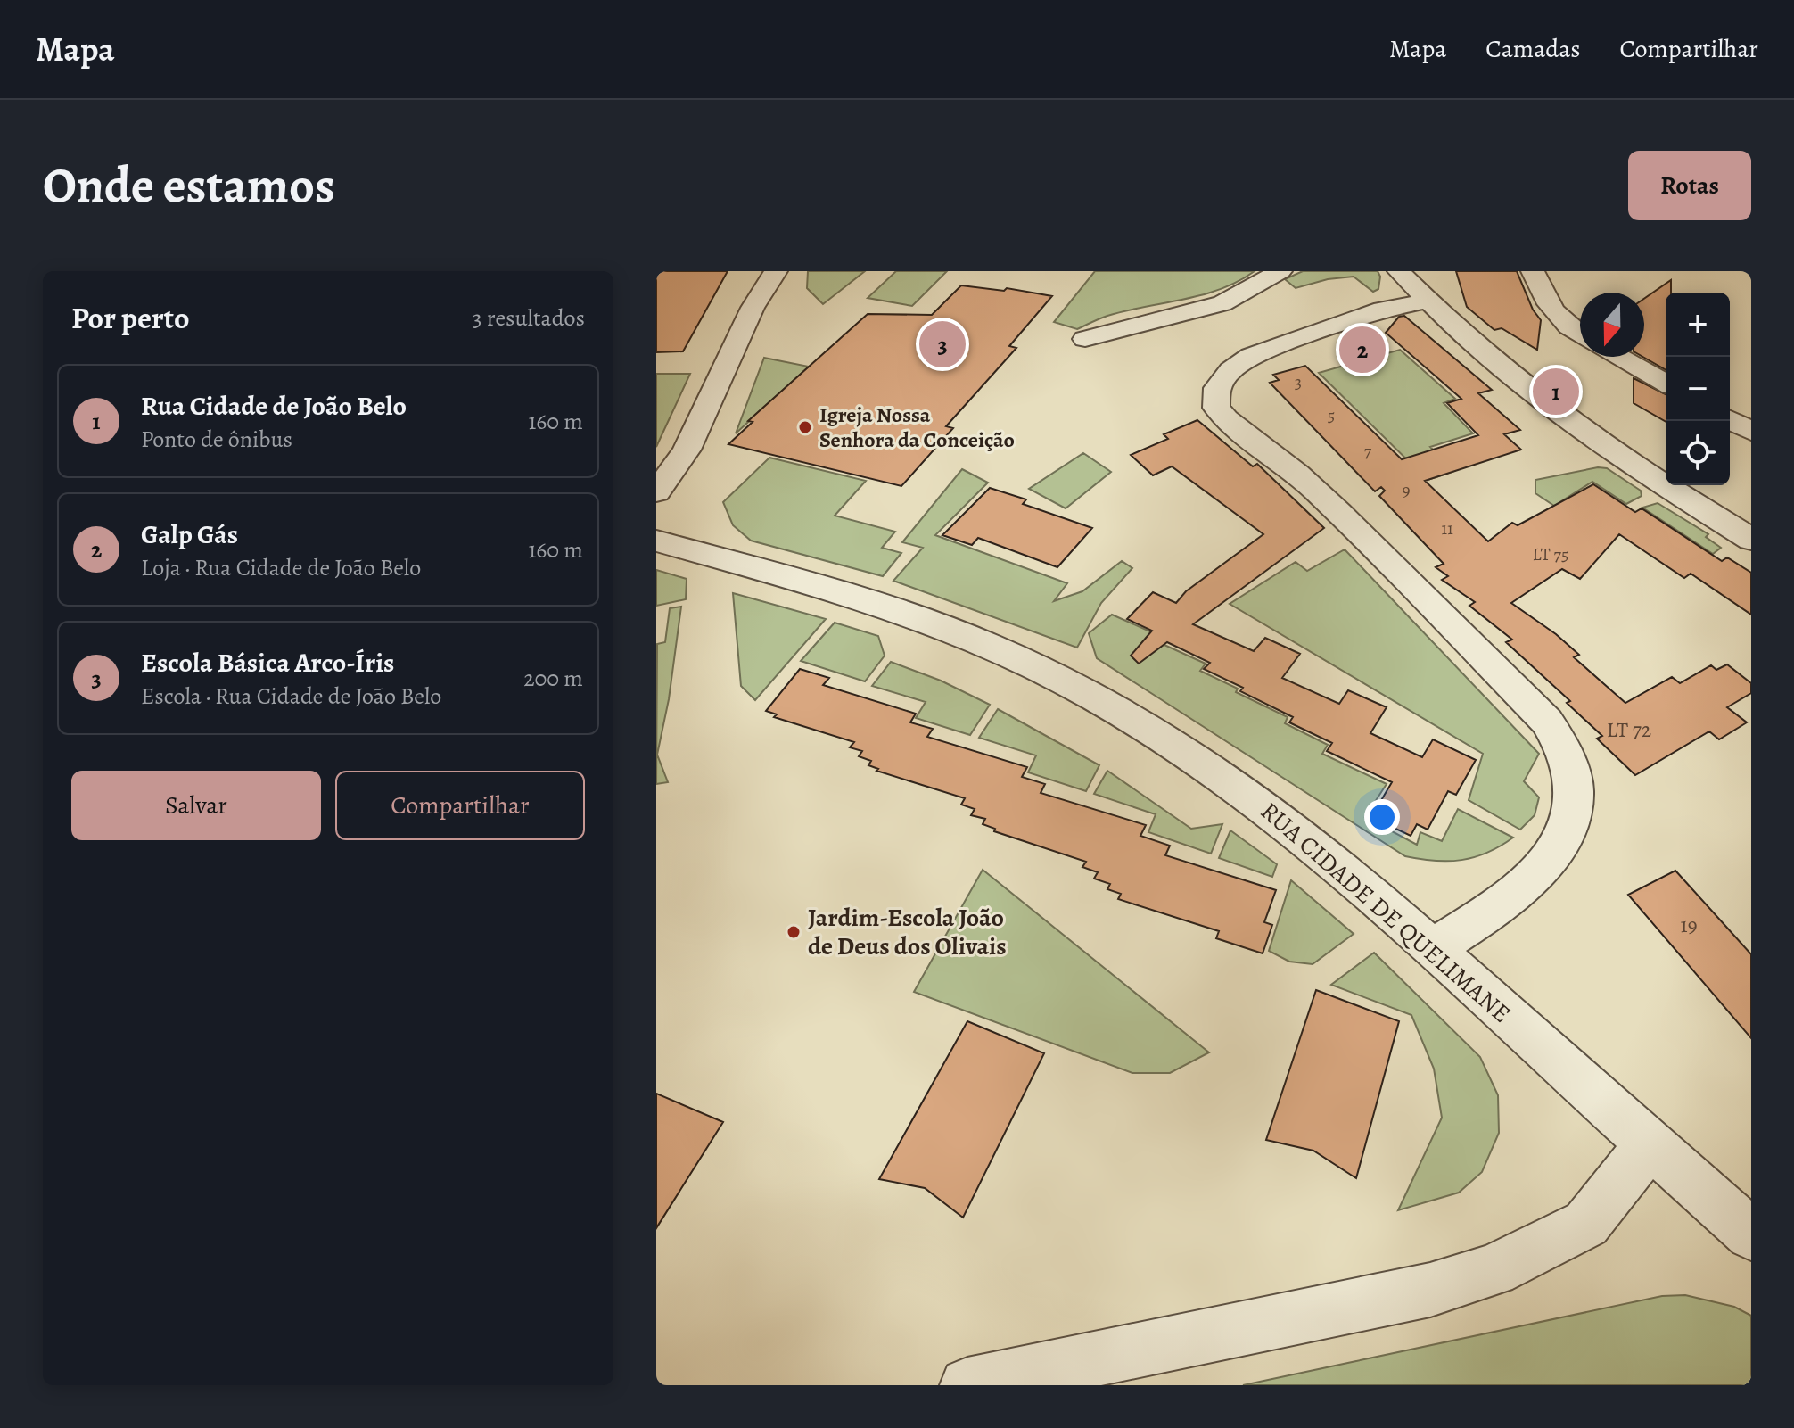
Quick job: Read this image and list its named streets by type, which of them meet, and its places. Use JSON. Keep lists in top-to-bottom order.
{
  "streets": {
    "street": ["RUA CIDADE DE QUELIMANE"]
  },
  "places": ["Igreja Nossa Senhora da Conceição", "Jardim-Escola João de Deus dos Olivais"],
  "house_numbers": [
    "3",
    "5",
    "7",
    "9",
    "11",
    "LT 75",
    "LT 72",
    "19"
  ],
  "north": "bottom",
  "page": {
    "header": "Mapa",
    "nav": ["Mapa", "Camadas", "Compartilhar"],
    "buttons": [
      "Rotas",
      ["Salvar", "Compartilhar"]
    ],
    "title": "Onde estamos",
    "heading": ["Por perto", "3 resultados"],
    "map_buttons": ["+", "−"],
    "pins": ["3", "2", "1"],
    "list": [
      {
        "mark": "1",
        "name": "Rua Cidade de João Belo",
        "note": "Ponto de ônibus",
        "value": "160 m"
      },
      {
        "mark": "2",
        "name": "Galp Gás",
        "note": "Loja · Rua Cidade de João Belo",
        "value": "160 m"
      },
      {
        "mark": "3",
        "name": "Escola Básica Arco-Íris",
        "note": "Escola · Rua Cidade de João Belo",
        "value": "200 m"
      }
    ]
  }
}
